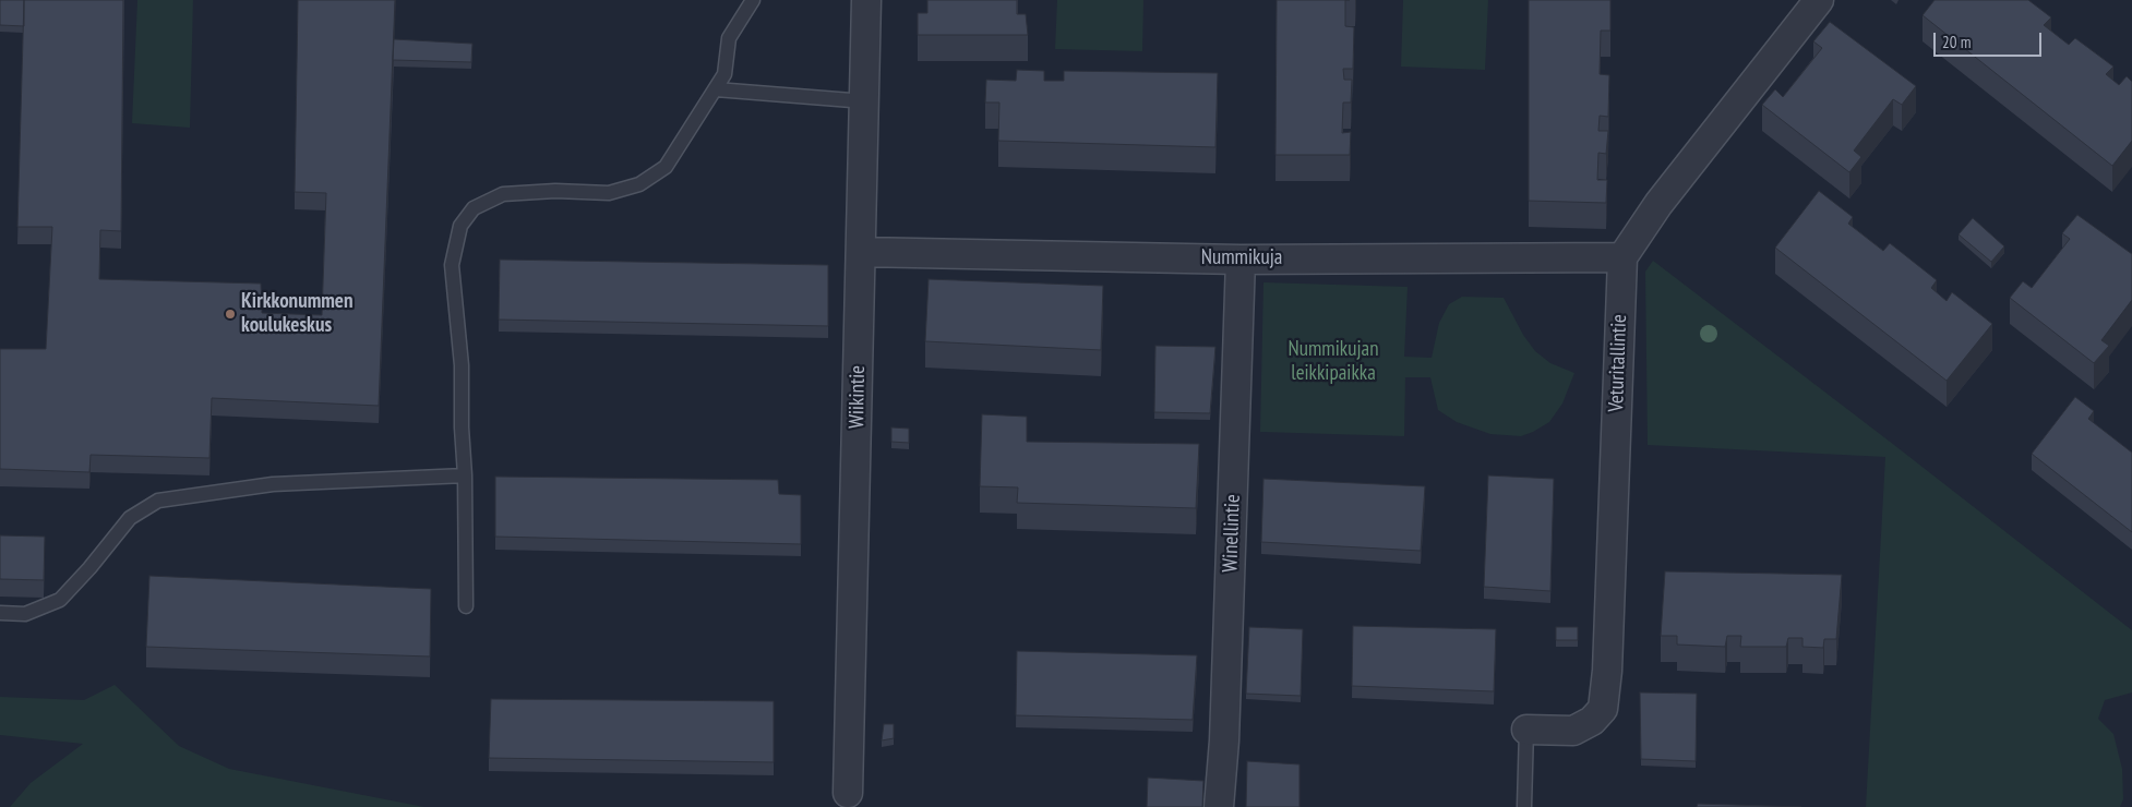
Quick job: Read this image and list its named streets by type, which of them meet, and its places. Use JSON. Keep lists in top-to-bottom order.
{
  "streets": {
    "street": [
      "Nummikuja",
      "Veturitallintie",
      "Wiikintie",
      "Winellintie"
    ]
  },
  "crossings": [
    ["Nummikuja", "Veturitallintie"],
    ["Nummikuja", "Wiikintie"],
    ["Nummikuja", "Winellintie"]
  ],
  "parks": ["Nummikujan leikkipaikka"],
  "places": ["Kirkkonummen koulukeskus"],
  "scale_bar": "20 m"
}
